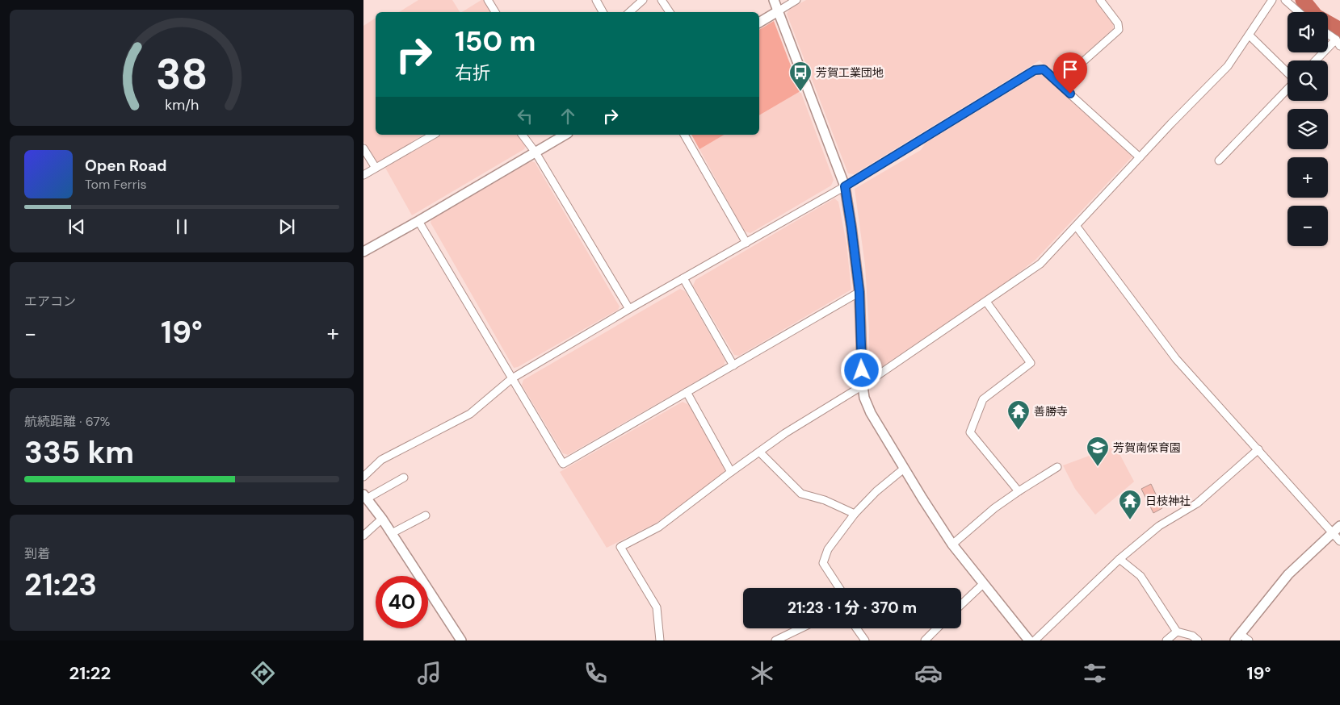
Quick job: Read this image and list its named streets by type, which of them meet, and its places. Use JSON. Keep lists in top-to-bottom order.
{
  "places": {
    "bus stop": ["芳賀工業団地"],
    "temple": ["善勝寺", "日枝神社"],
    "school or university": ["芳賀南保育園"]
  },
  "page": {
    "map_buttons": ["+", "−"],
    "turn": ["150 m", "右折"],
    "song": ["Open Road", "Tom Ferris"],
    "tile": [
      "エアコン",
      ["航続距離 · 67%", "335 km"],
      ["到着", "21:23"]
    ],
    "heat": ["−", "19°", "+"],
    "limit": "40",
    "trip": "21:23 · 1 分 · 370 m",
    "tabs": ["21:22", "19°"],
    "gauge": ["38", "km/h"]
  }
}
